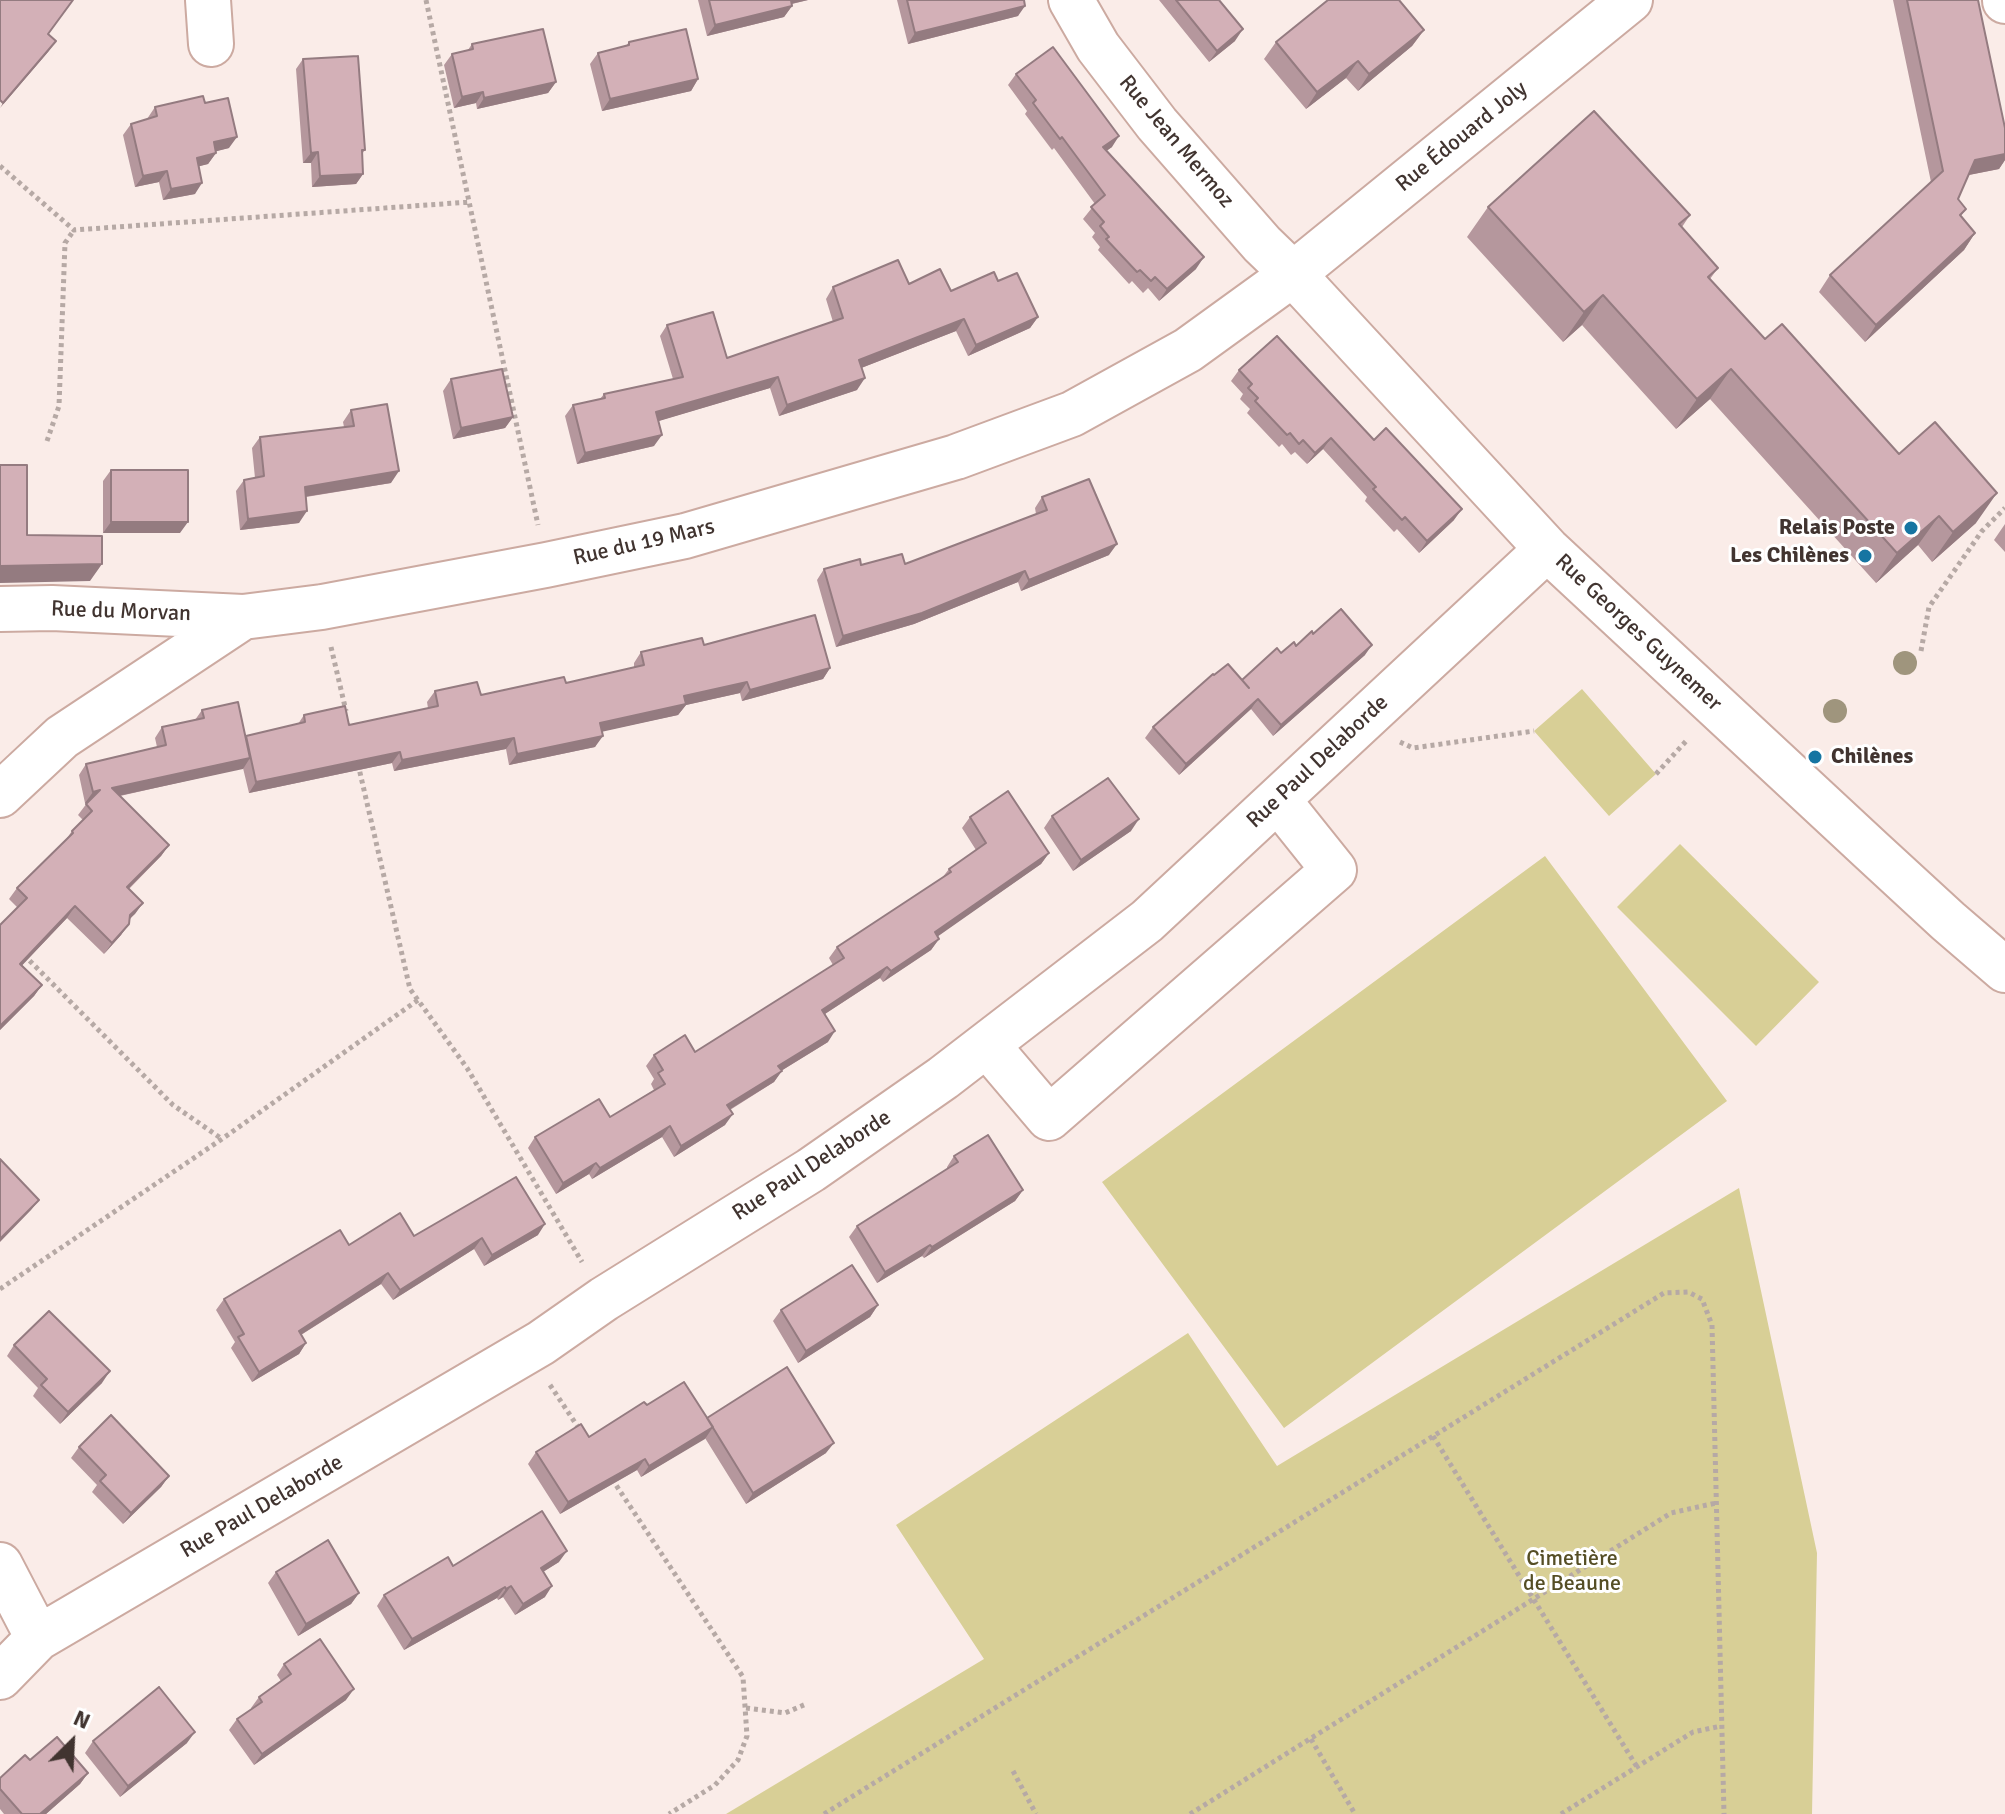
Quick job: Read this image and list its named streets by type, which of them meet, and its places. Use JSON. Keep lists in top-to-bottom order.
{
  "streets": {
    "street": [
      "Rue Édouard Joly",
      "Rue Jean Mermoz",
      "Rue du 19 Mars",
      "Rue du Morvan",
      "Rue Georges Guynemer",
      "Rue Paul Delaborde"
    ]
  },
  "crossings": [
    ["Rue Édouard Joly", "Rue Jean Mermoz"],
    ["Rue Édouard Joly", "Rue du 19 Mars"],
    ["Rue Édouard Joly", "Rue Georges Guynemer"],
    ["Rue Jean Mermoz", "Rue du 19 Mars"],
    ["Rue Jean Mermoz", "Rue Georges Guynemer"],
    ["Rue du 19 Mars", "Rue du Morvan"],
    ["Rue du 19 Mars", "Rue Georges Guynemer"],
    ["Rue Georges Guynemer", "Rue Paul Delaborde"]
  ],
  "parks": ["Cimetière de Beaune"],
  "places": ["Relais Poste", "Les Chilènes", "Chilènes"],
  "north": "top right"
}
